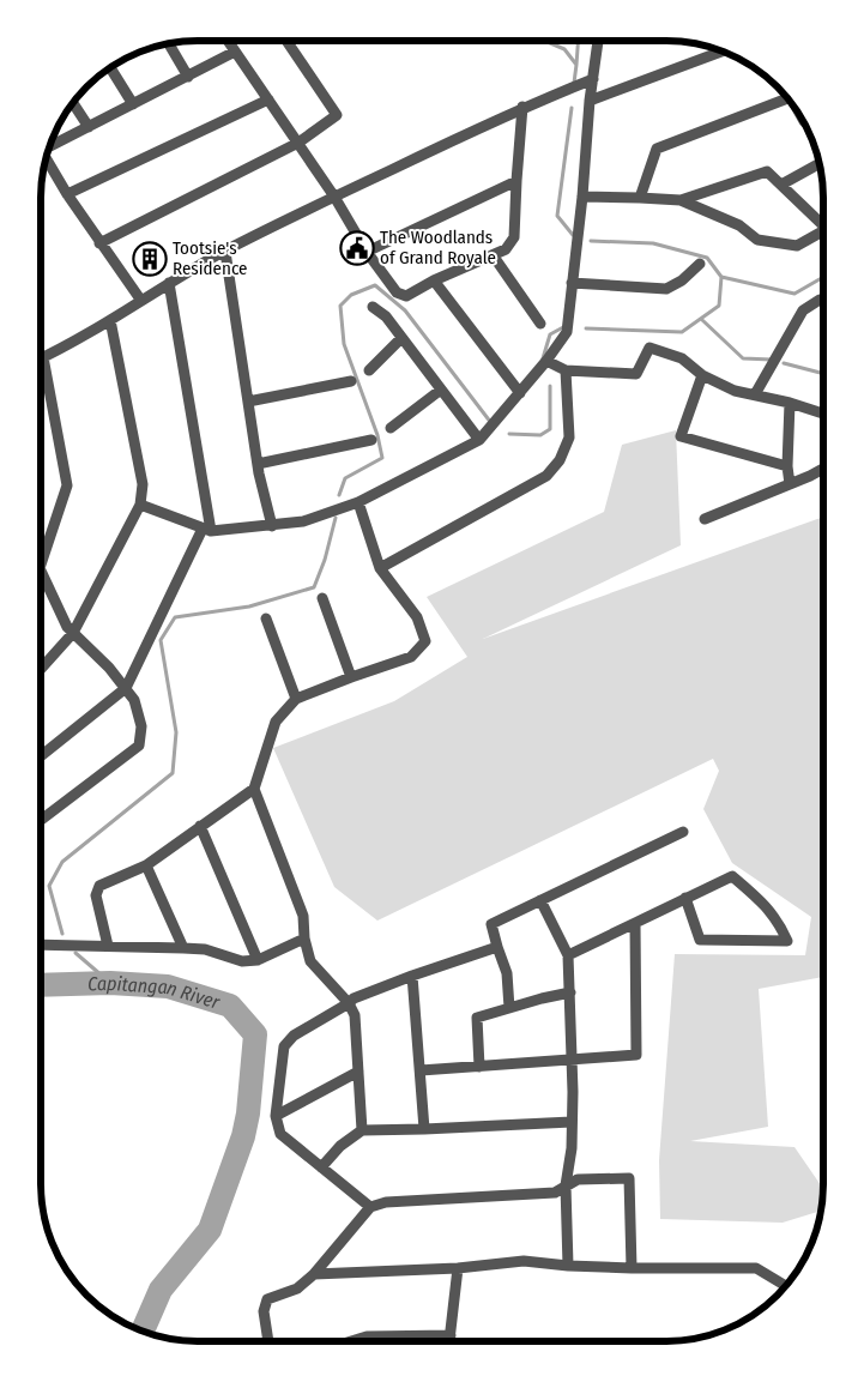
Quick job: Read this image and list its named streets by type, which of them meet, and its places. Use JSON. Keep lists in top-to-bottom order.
{
  "water": ["Capitangan River"],
  "places": {
    "public building": ["The Woodlands of Grand Royale"],
    "building": ["Tootsie's Residence"]
  }
}
